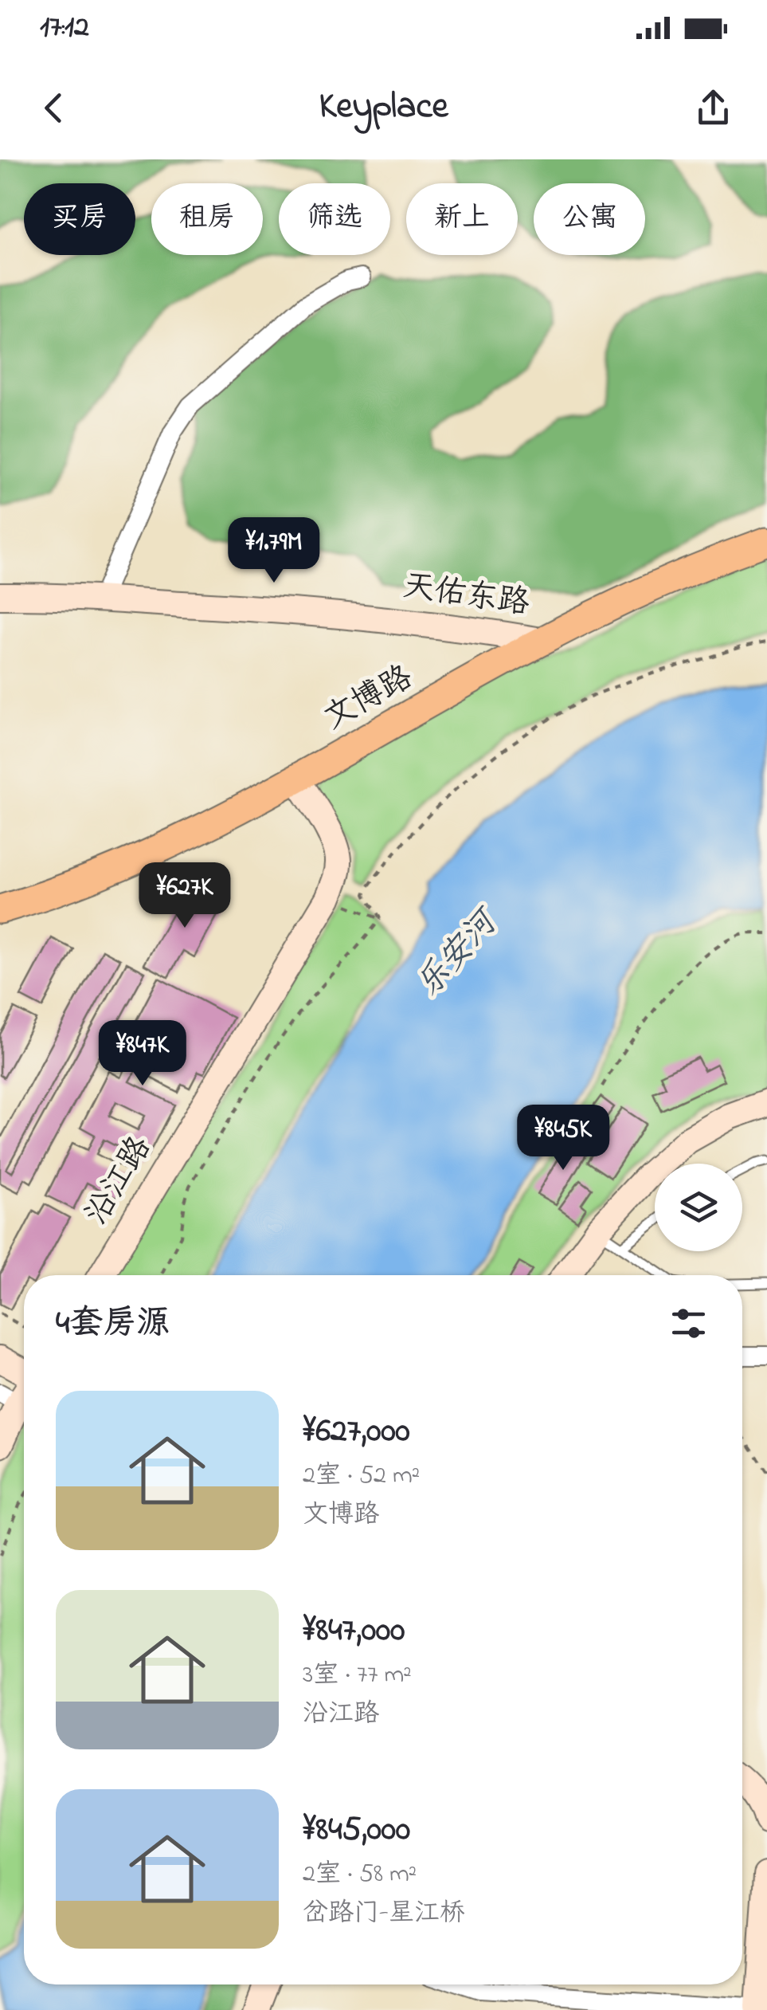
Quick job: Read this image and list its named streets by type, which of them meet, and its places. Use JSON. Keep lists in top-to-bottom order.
{
  "streets": {
    "main road": ["文博路"],
    "street": ["天佑东路", "沿江路"]
  },
  "crossings": [
    ["天佑东路", "文博路"],
    ["文博路", "沿江路"]
  ],
  "water": ["乐安河"],
  "page": {
    "status": "17:12",
    "header": "Keyplace",
    "chip": [
      "买房",
      "租房",
      "筛选",
      "新上",
      "公寓"
    ],
    "price": [
      "¥1.79M",
      "¥627K",
      "¥847K",
      "¥845K"
    ],
    "heading": "4套房源",
    "list": [
      {
        "name": "¥627,000",
        "note": "2室 · 52 m² · 文博路"
      },
      {
        "name": "¥847,000",
        "note": "3室 · 77 m² · 沿江路"
      },
      {
        "name": "¥845,000",
        "note": "2室 · 58 m² · 岔路门-星江桥"
      }
    ]
  }
}
